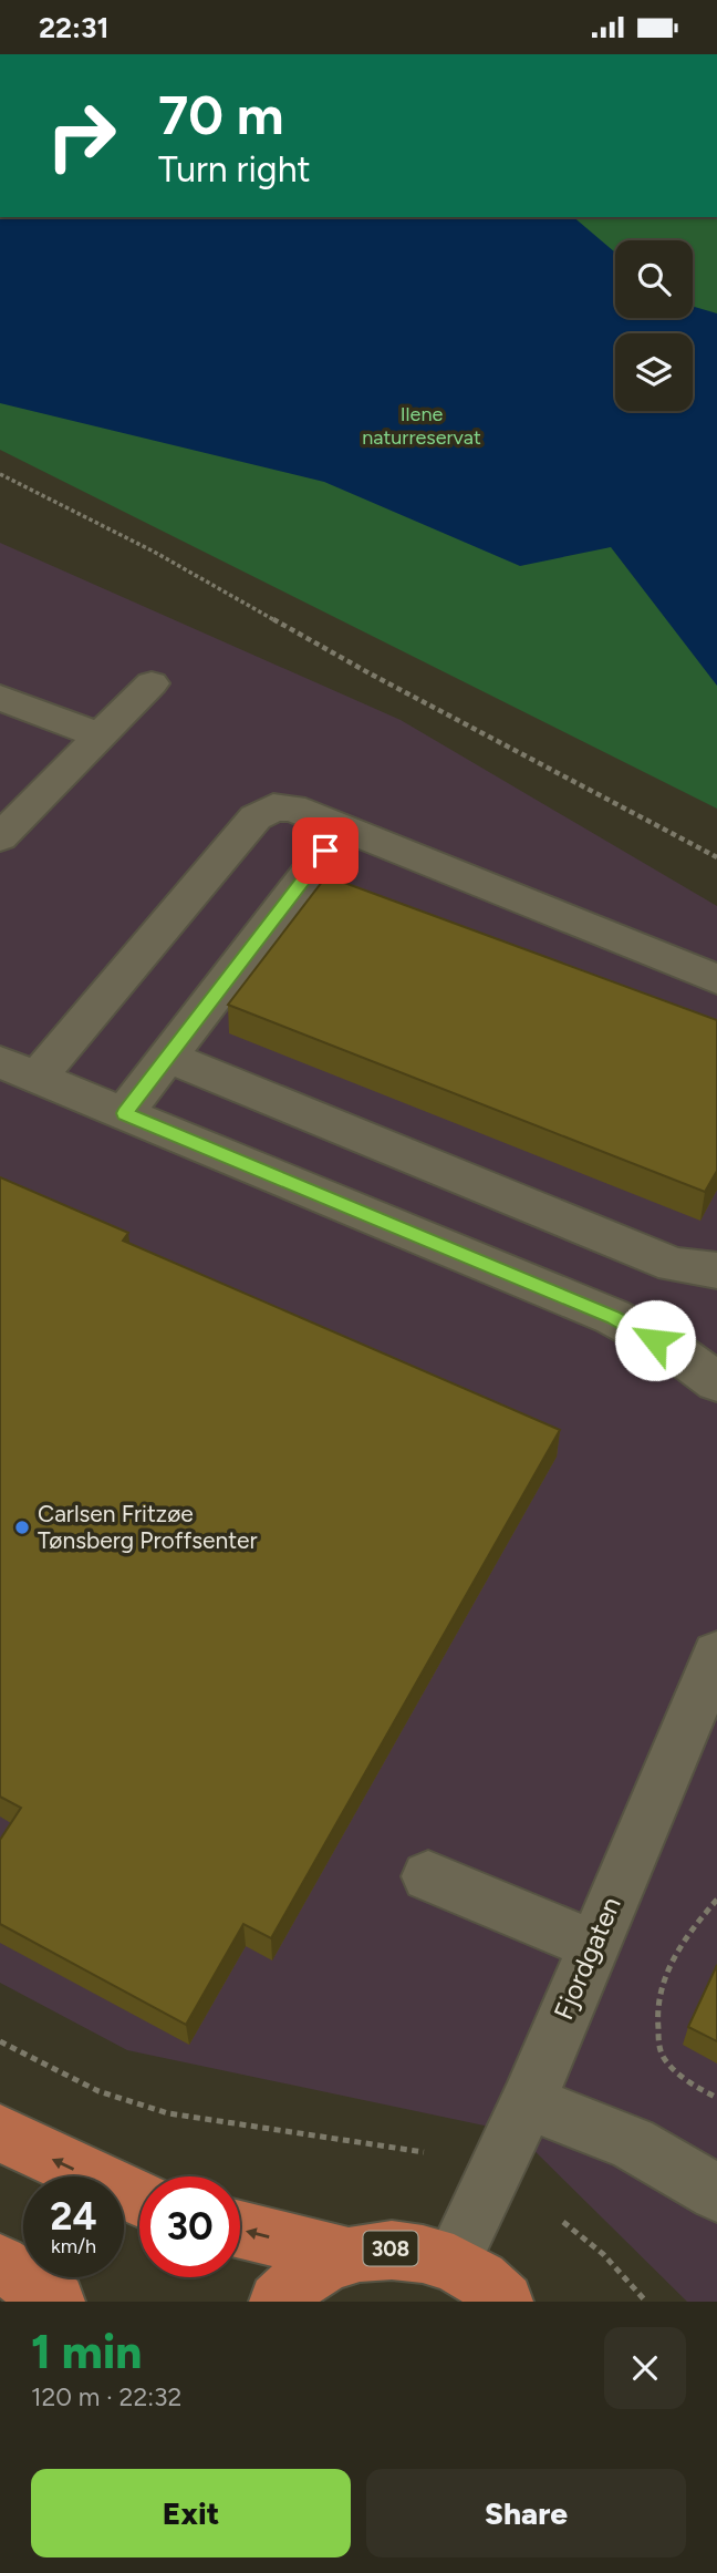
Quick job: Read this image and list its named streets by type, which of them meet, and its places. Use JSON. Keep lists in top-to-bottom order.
{
  "streets": {
    "main road": ["308"],
    "street": ["Fjordgaten"]
  },
  "crossings": [
    ["Fjordgaten", "308"]
  ],
  "parks": ["Ilene naturreservat"],
  "places": ["Carlsen Fritzøe Tønsberg Proffsenter"],
  "page": {
    "status": "22:31",
    "turn": ["70 m", "Turn right"],
    "speed": "24 km/h",
    "limit": "30",
    "heading": ["1 min", "120 m · 22:32"],
    "buttons": ["Exit", "Share"]
  }
}
